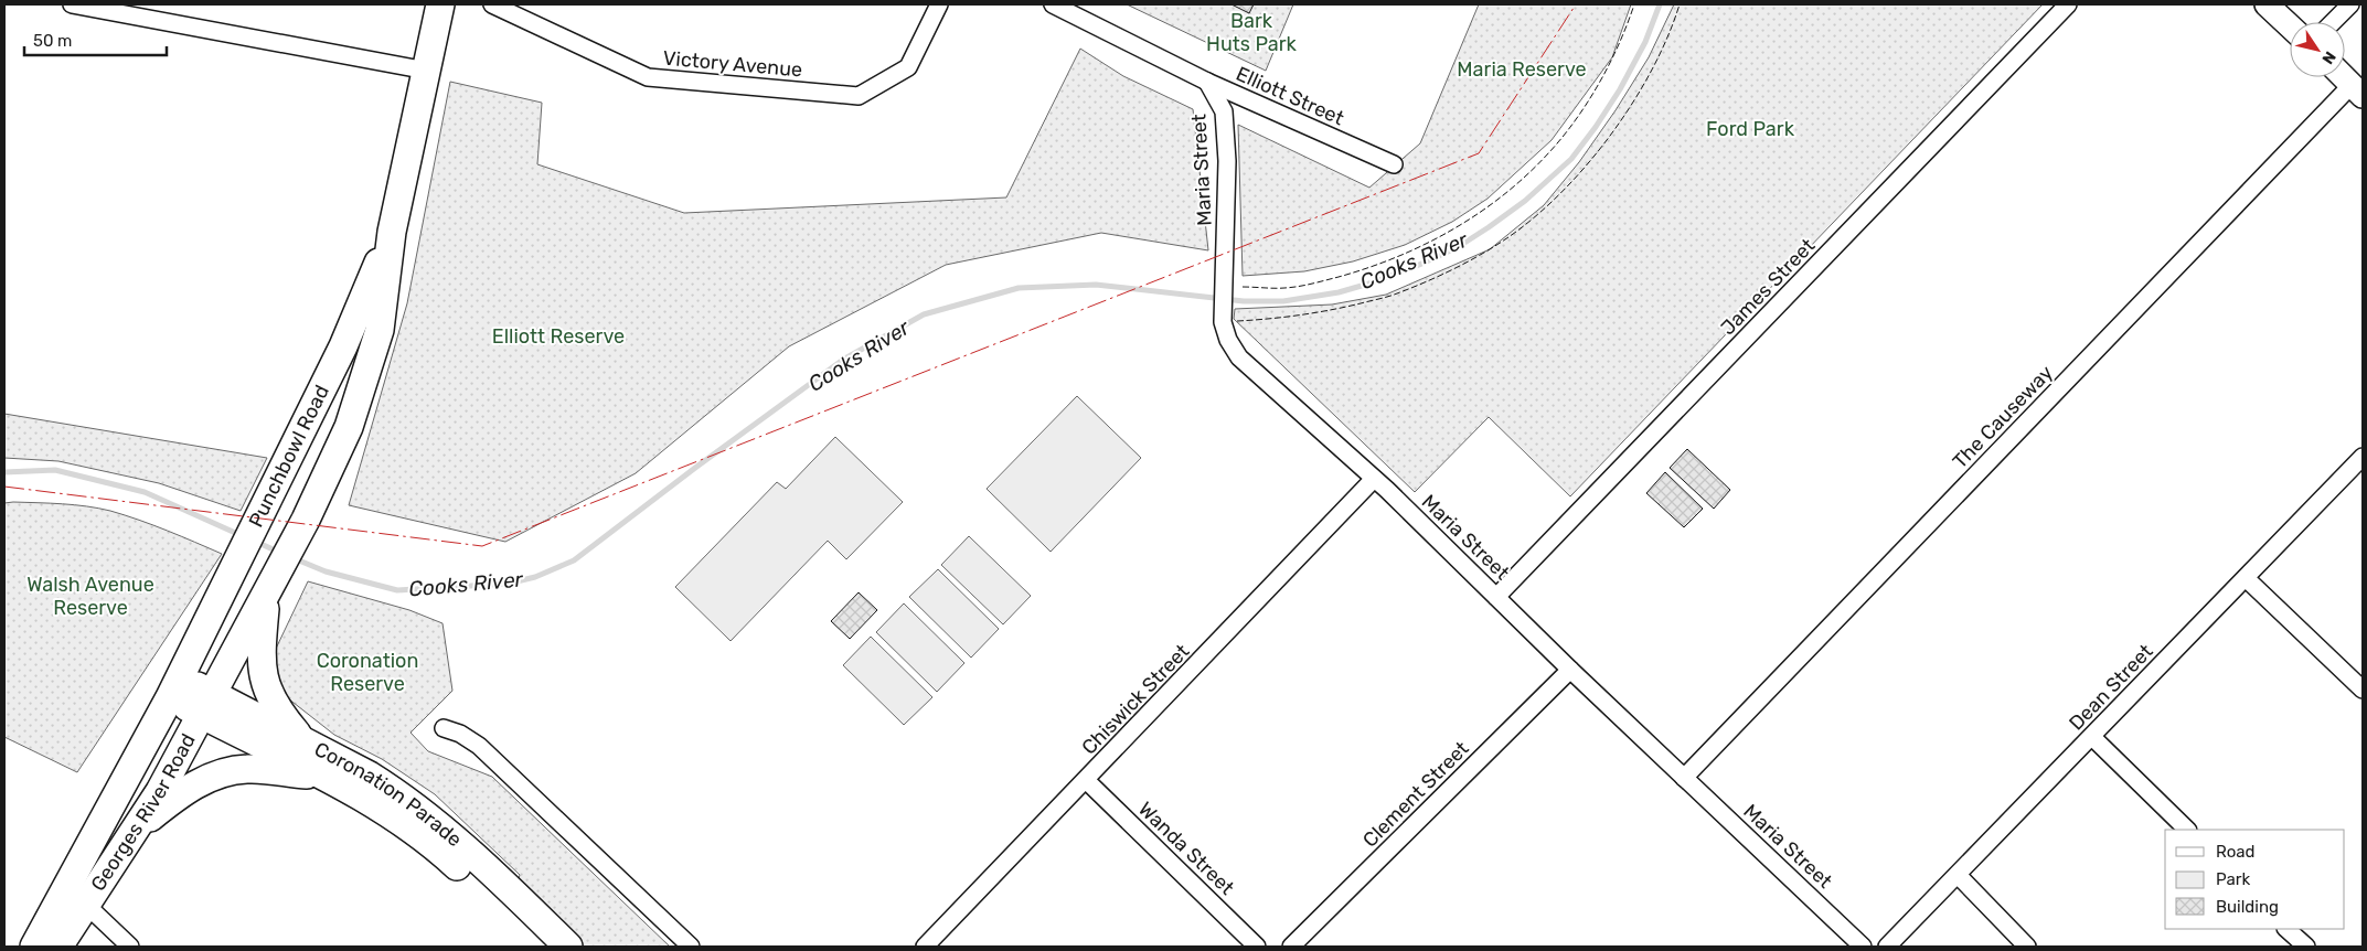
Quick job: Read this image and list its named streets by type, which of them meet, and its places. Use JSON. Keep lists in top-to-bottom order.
{
  "streets": {
    "main road": ["Punchbowl Road", "Coronation Parade", "Georges River Road"],
    "street": [
      "Victory Avenue",
      "Elliott Street",
      "Maria Street",
      "James Street",
      "The Causeway",
      "Dean Street",
      "Chiswick Street",
      "Clement Street",
      "Wanda Street"
    ]
  },
  "crossings": [
    ["Elliott Street", "Maria Street"],
    ["Maria Street", "James Street"],
    ["Maria Street", "The Causeway"],
    ["Maria Street", "Chiswick Street"],
    ["Maria Street", "Clement Street"],
    ["Punchbowl Road", "Coronation Parade"],
    ["Punchbowl Road", "Georges River Road"],
    ["Chiswick Street", "Wanda Street"],
    ["Coronation Parade", "Georges River Road"]
  ],
  "water": ["Cooks River"],
  "parks": [
    "Bark Huts Park",
    "Maria Reserve",
    "Ford Park",
    "Elliott Reserve",
    "Walsh Avenue Reserve",
    "Coronation Reserve"
  ],
  "legend": ["Road", "Park", "Building"],
  "scale_bar": "50 m",
  "north": "bottom right"
}
